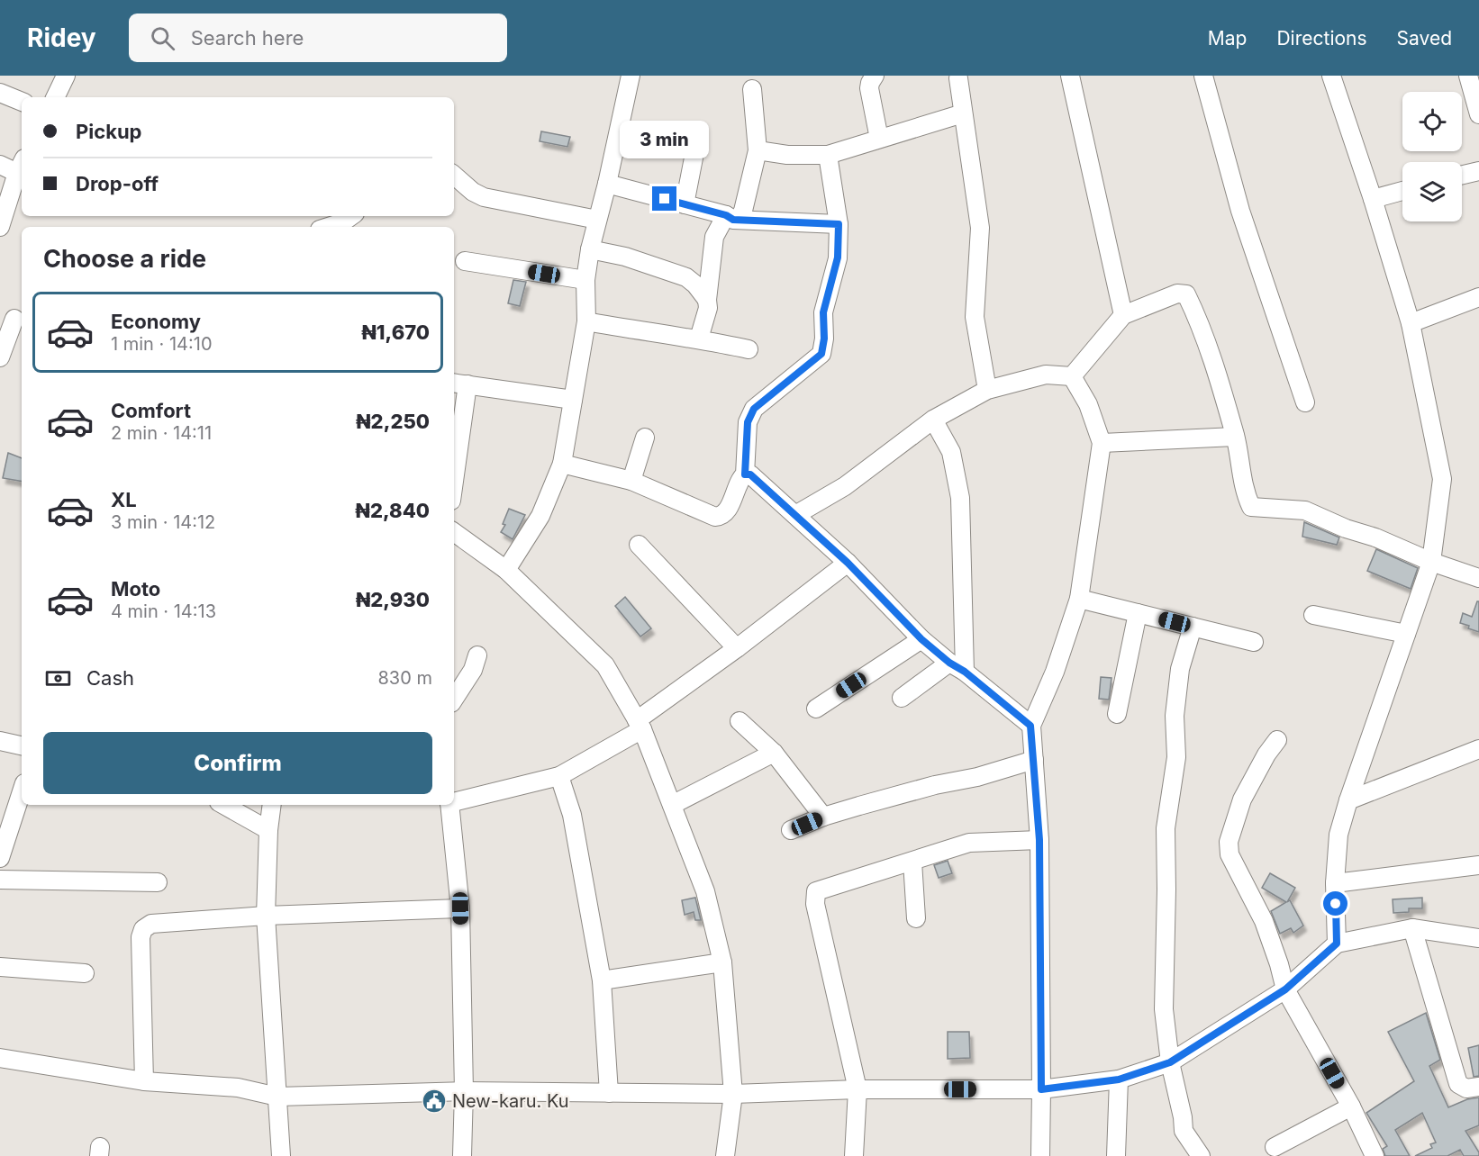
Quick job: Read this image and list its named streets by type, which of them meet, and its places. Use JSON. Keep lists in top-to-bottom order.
{
  "places": {
    "public building": ["New-karu. Ku"]
  },
  "page": {
    "header": "Ridey",
    "search": "Search here",
    "nav": ["Map", "Directions", "Saved"],
    "banner": ["Pickup", "Drop-off"],
    "bubble": "3 min",
    "heading": "Choose a ride",
    "list": [
      {
        "name": "Economy",
        "note": "1 min · 14:10",
        "value": "₦1,670"
      },
      {
        "name": "Comfort",
        "note": "2 min · 14:11",
        "value": "₦2,250"
      },
      {
        "name": "XL",
        "note": "3 min · 14:12",
        "value": "₦2,840"
      },
      {
        "name": "Moto",
        "note": "4 min · 14:13",
        "value": "₦2,930"
      }
    ],
    "pay": ["Cash", "830 m"],
    "buttons": "Confirm"
  }
}
